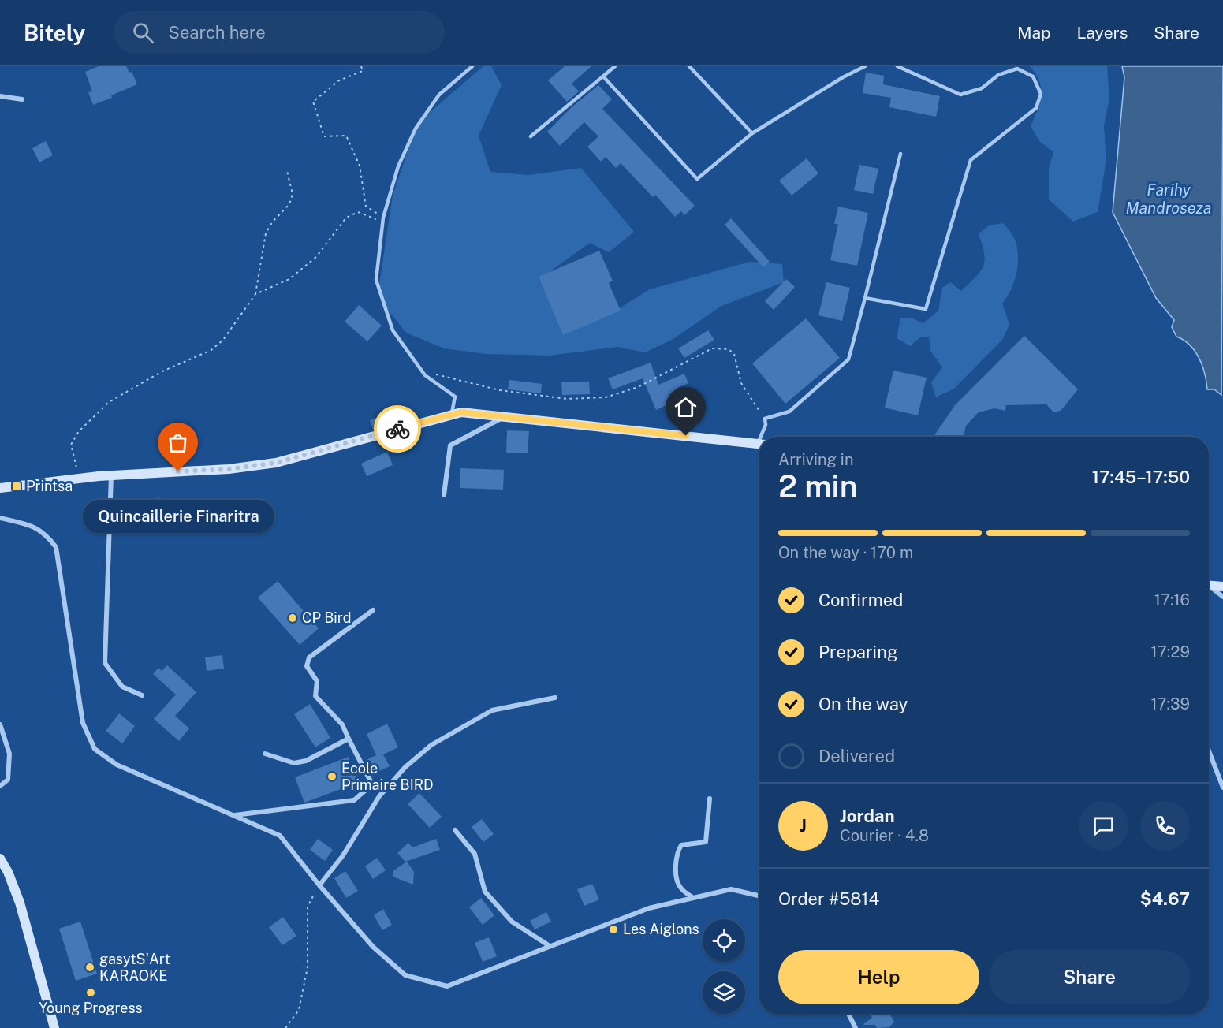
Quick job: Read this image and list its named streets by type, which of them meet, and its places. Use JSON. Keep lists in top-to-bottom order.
{
  "water": ["Farihy Mandroseza"],
  "places": {
    "other": [
      "Quincaillerie Finaritra",
      "CP Bird",
      "Ecole Primaire BIRD",
      "Les Aiglons",
      "gasytS'Art KARAOKE",
      "Young Progress"
    ],
    "transit": ["Printsa"]
  },
  "page": {
    "header": "Bitely",
    "search": "Search here",
    "nav": ["Map", "Layers", "Share"],
    "heading": ["2 min", "Arriving in", "17:45–17:50"],
    "panel": [
      "Jordan",
      "Courier · 4.8",
      "Order #5814",
      "$4.67"
    ],
    "bubble": "Quincaillerie Finaritra",
    "bar": "On the way · 170 m",
    "list": [
      ["Confirmed", "17:16"],
      ["Preparing", "17:29"],
      ["On the way", "17:39"],
      "Delivered"
    ],
    "round": "J",
    "buttons": ["Help", "Share"]
  }
}
